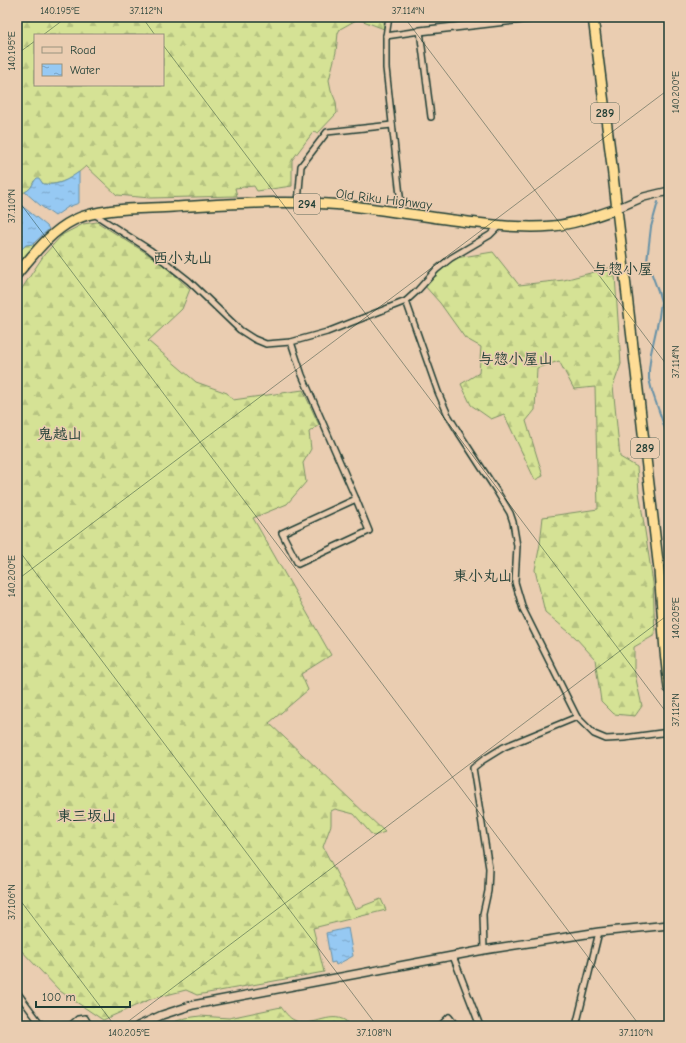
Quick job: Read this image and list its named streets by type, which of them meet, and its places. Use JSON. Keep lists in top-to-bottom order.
{
  "streets": {
    "highway": ["289", "Old Riku Highway", "294"]
  },
  "crossings": [
    ["289", "Old Riku Highway"]
  ],
  "districts": [
    "西小丸山",
    "与惣小屋",
    "与惣小屋山",
    "鬼越山",
    "東小丸山",
    "東三坂山"
  ],
  "legend": ["Road", "Water"],
  "scale_bar": "100 m",
  "coordinates": [
    "140.195°E",
    "37.112°N",
    "37.114°N",
    "140.200°E",
    "37.110°N",
    "140.205°E",
    "37.106°N",
    "37.108°N"
  ]
}
